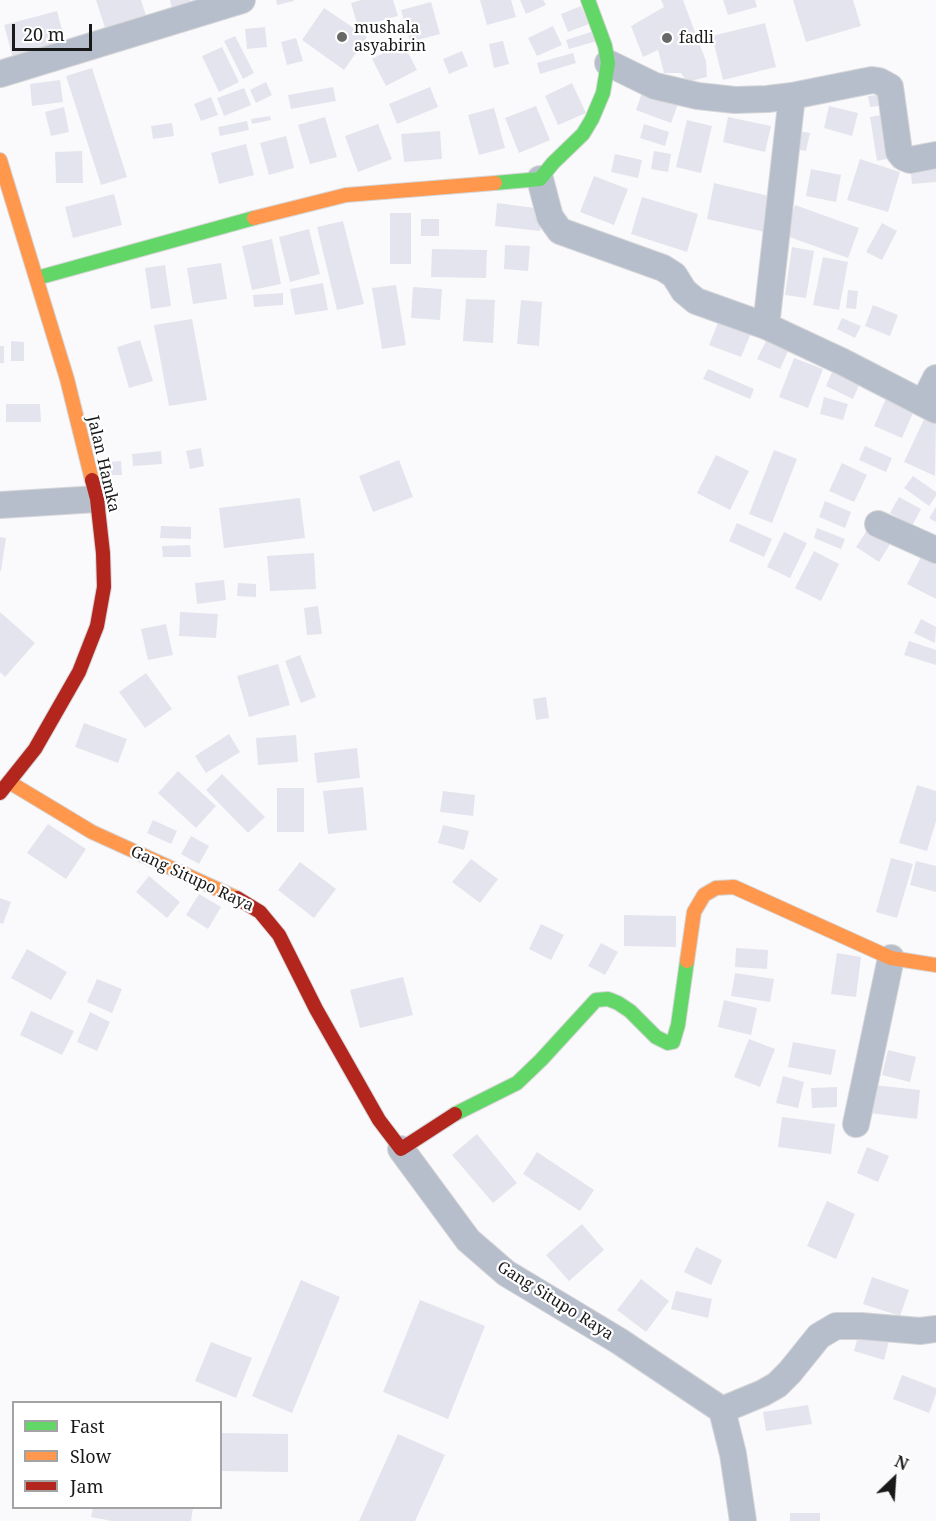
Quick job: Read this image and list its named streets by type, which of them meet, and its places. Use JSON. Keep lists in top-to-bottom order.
{
  "streets": {
    "street": ["Jalan Hamka", "Gang Situpo Raya"]
  },
  "crossings": [
    ["Jalan Hamka", "Gang Situpo Raya"]
  ],
  "places": ["mushala asyabirin", "fadli"],
  "legend": ["Fast", "Slow", "Jam"],
  "scale_bar": "20 m",
  "north": "top right"
}
